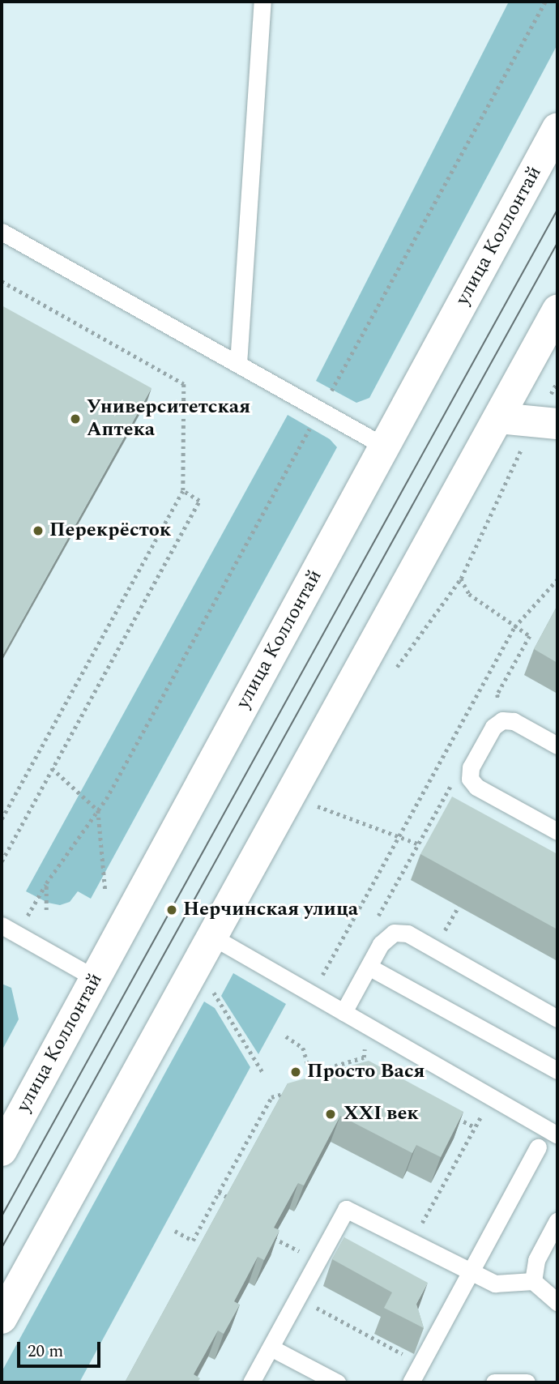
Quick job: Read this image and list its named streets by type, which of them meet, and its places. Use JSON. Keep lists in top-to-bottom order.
{
  "streets": {
    "main road": ["улица Коллонтай"]
  },
  "places": [
    "Университетская Аптека",
    "Перекрёсток",
    "Нерчинская улица",
    "Просто Вася",
    "XXI век"
  ],
  "scale_bar": "20 m"
}
